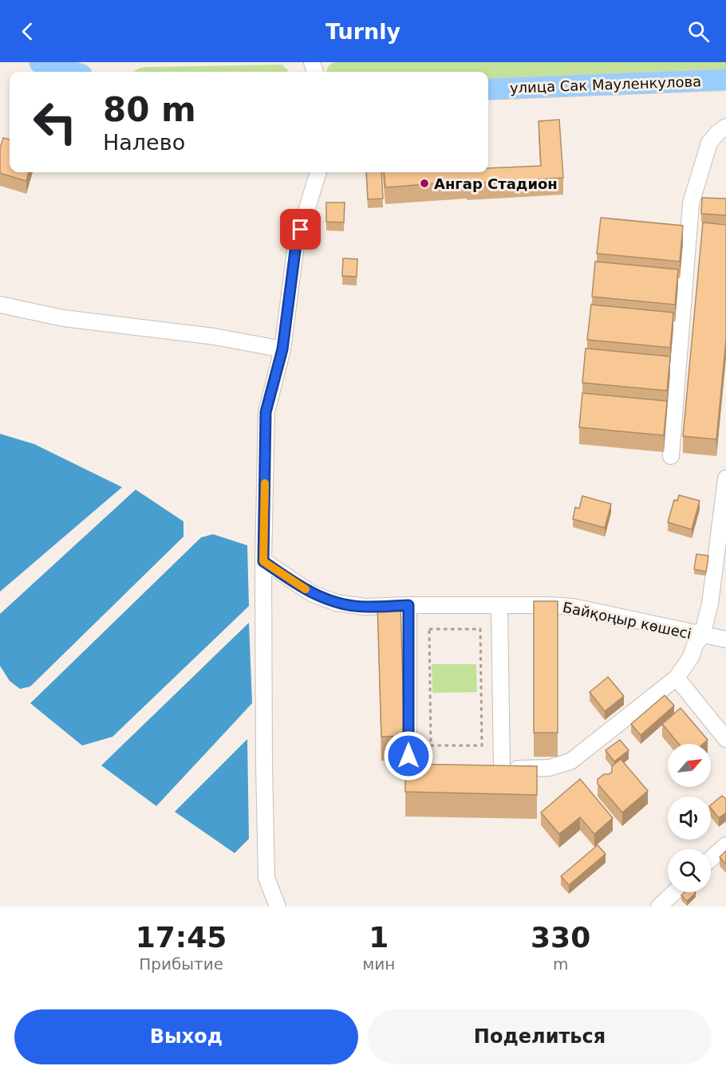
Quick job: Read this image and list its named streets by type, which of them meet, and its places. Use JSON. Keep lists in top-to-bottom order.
{
  "streets": {
    "main road": ["улица Сак Мауленкулова"],
    "street": ["Байқоңыр көшесі"]
  },
  "places": ["Ангар Стадион"],
  "north": "top right",
  "page": {
    "header": "Turnly",
    "turn": ["80 m", "Налево"],
    "eta": [
      "17:45",
      "Прибытие",
      "1",
      "мин",
      "330",
      "m"
    ],
    "buttons": ["Выход", "Поделиться"]
  }
}
